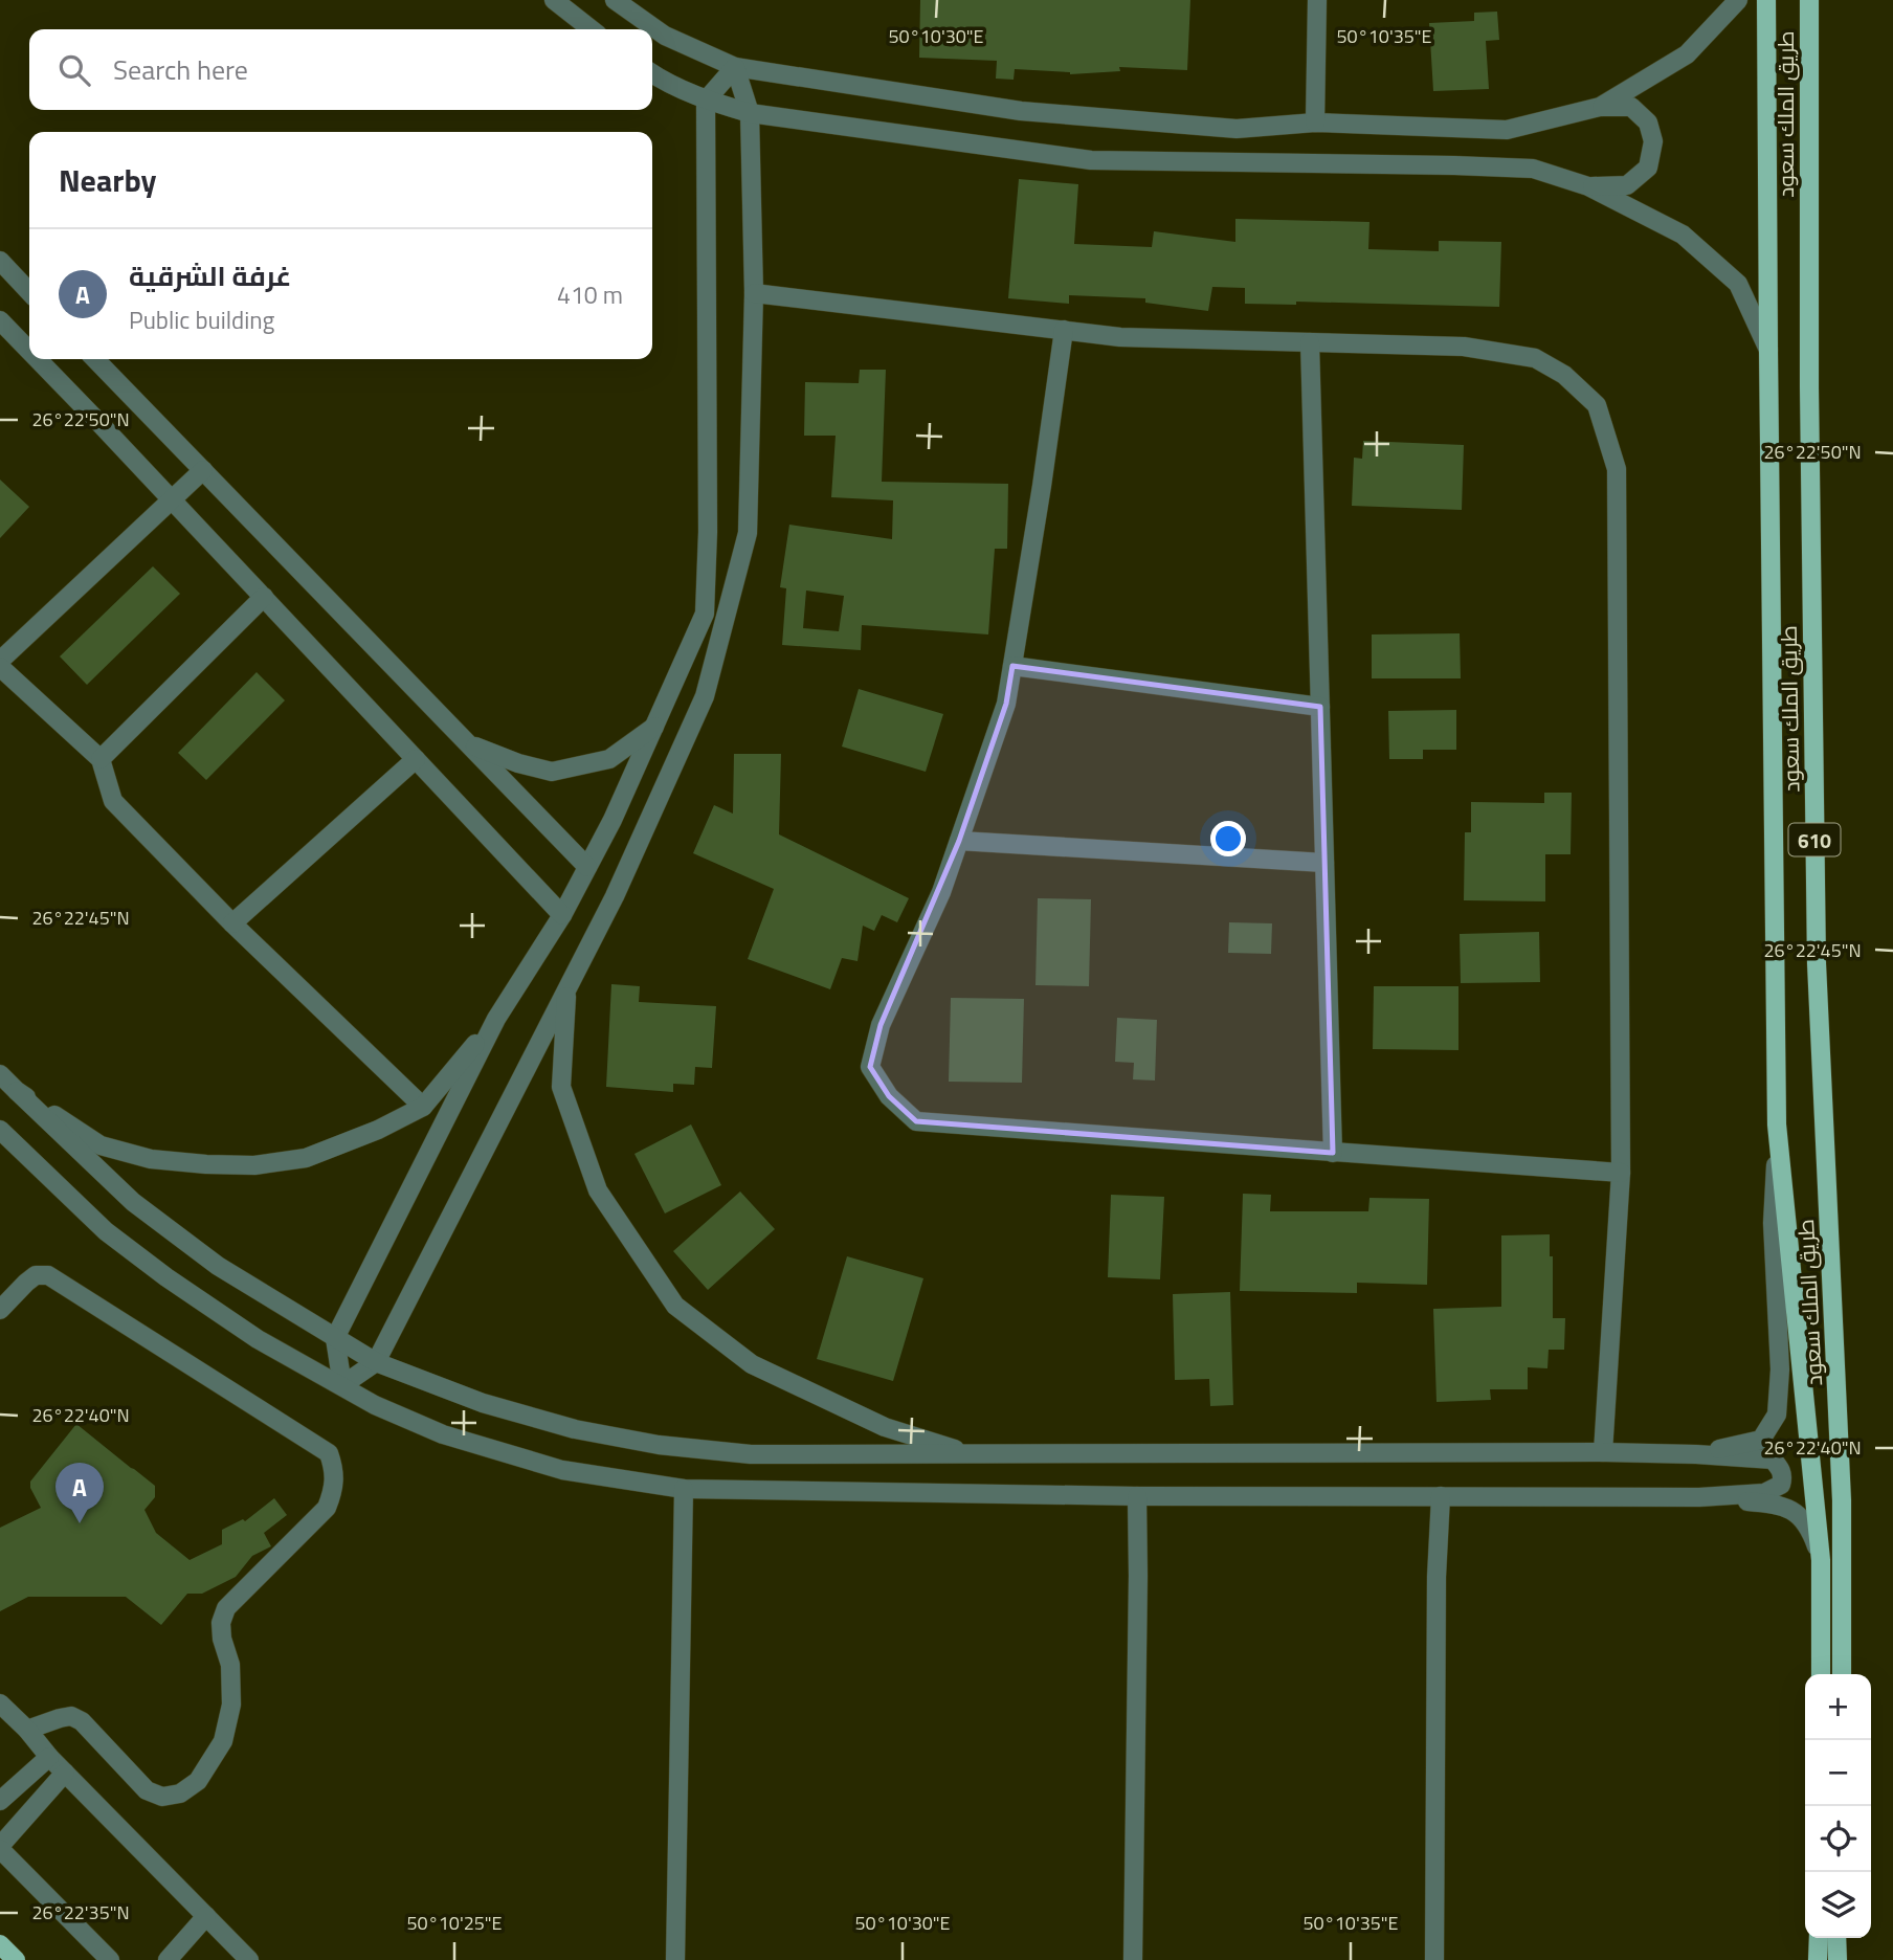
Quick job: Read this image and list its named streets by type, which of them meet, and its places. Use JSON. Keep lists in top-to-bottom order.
{
  "streets": {
    "main road": ["طريق الملك سعود", "610"]
  },
  "page": {
    "search": "Search here",
    "heading": "Nearby",
    "list": [
      {
        "mark": "A",
        "name": "غرفة الشرقية",
        "note": "Public building",
        "value": "410 m"
      }
    ],
    "pins": "A",
    "map_buttons": ["+", "−"]
  },
  "coordinates": [
    "50°10'30\"E",
    "50°10'35\"E",
    "26°22'50\"N",
    "26°22'45\"N",
    "26°22'40\"N",
    "26°22'35\"N",
    "50°10'25\"E"
  ]
}
